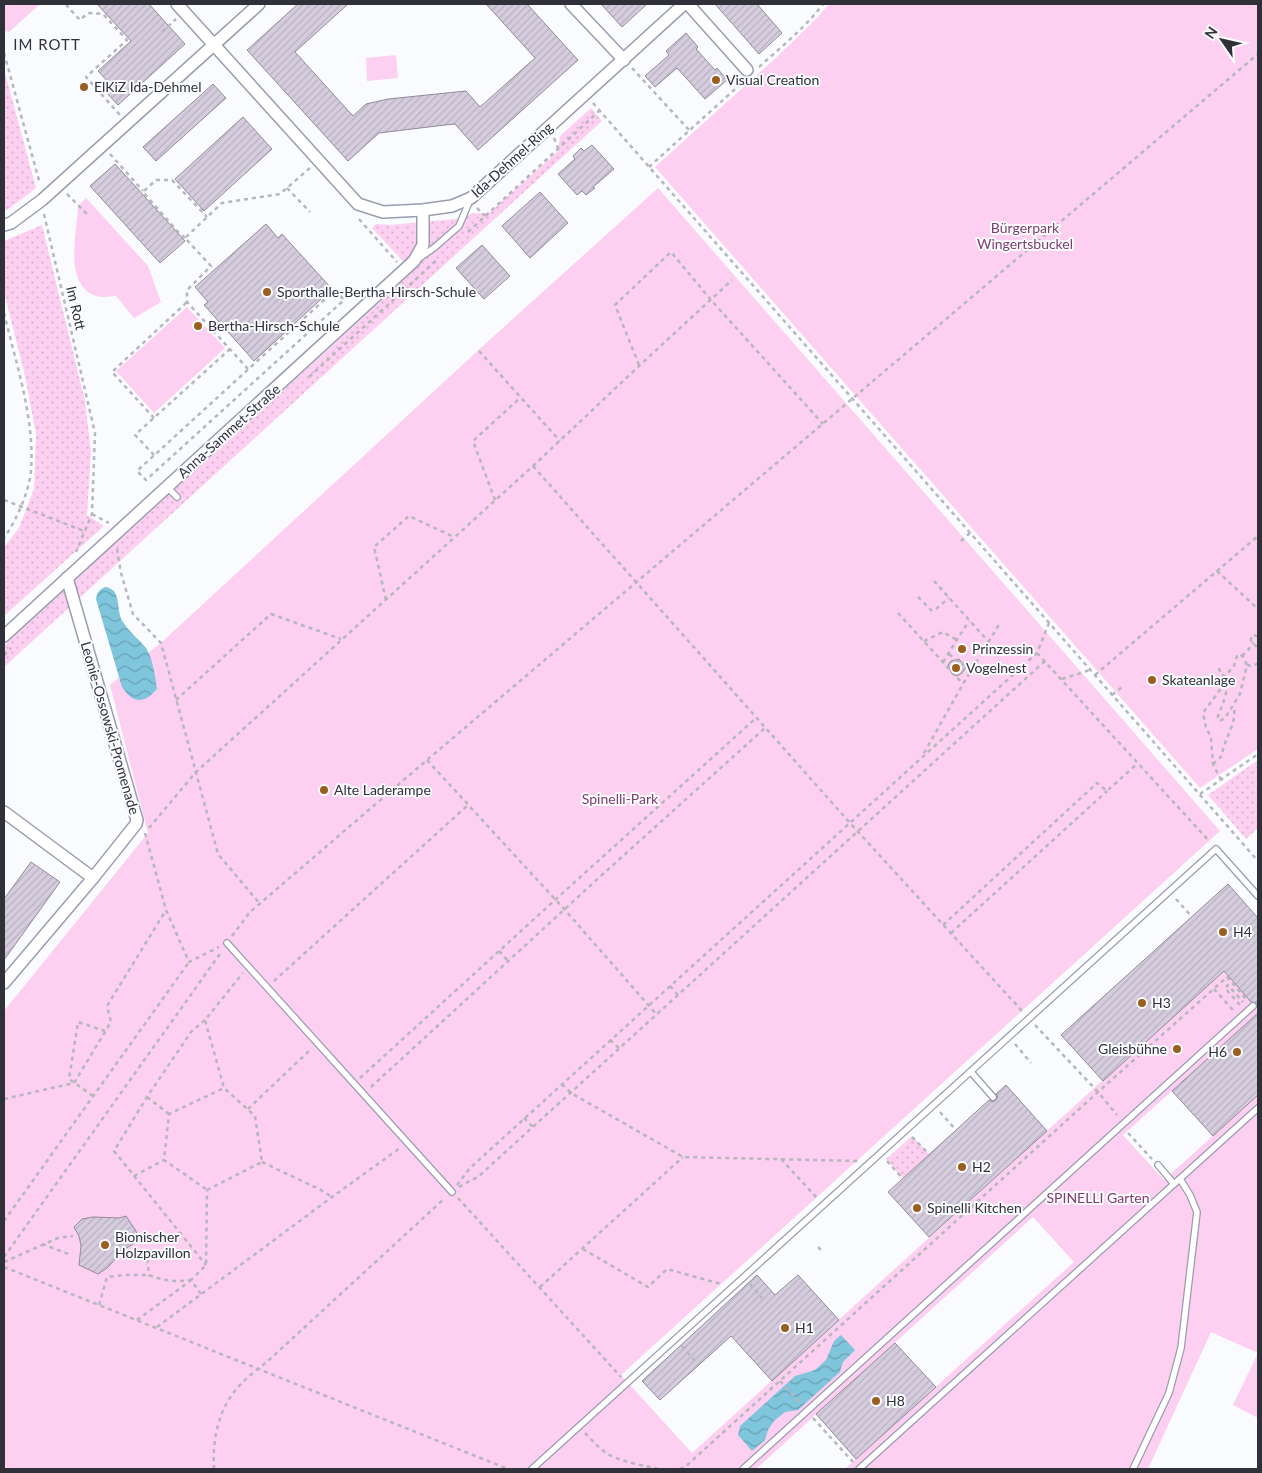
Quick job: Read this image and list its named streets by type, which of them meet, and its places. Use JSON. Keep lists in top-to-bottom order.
{
  "streets": {
    "street": ["Ida-Dehmel-Ring", "Anna-Sammet-Straße", "Leonie-Ossowski-Promenade"],
    "path": ["Im Rott"]
  },
  "crossings": [
    ["Ida-Dehmel-Ring", "Anna-Sammet-Straße"],
    ["Im Rott", "Anna-Sammet-Straße"],
    ["Anna-Sammet-Straße", "Leonie-Ossowski-Promenade"]
  ],
  "districts": ["IM ROTT"],
  "parks": ["Bürgerpark Wingertsbuckel", "Spinelli-Park", "SPINELLI Garten"],
  "places": [
    "Visual Creation",
    "ElKiZ Ida-Dehmel",
    "Sporthalle-Bertha-Hirsch-Schule",
    "Bertha-Hirsch-Schule",
    "Prinzessin",
    "Vogelnest",
    "Skateanlage",
    "Alte Laderampe",
    "H4",
    "H3",
    "Gleisbühne",
    "H6",
    "H2",
    "Spinelli Kitchen",
    "Bionischer Holzpavillon",
    "H1",
    "H8"
  ],
  "north": "top left"
}
